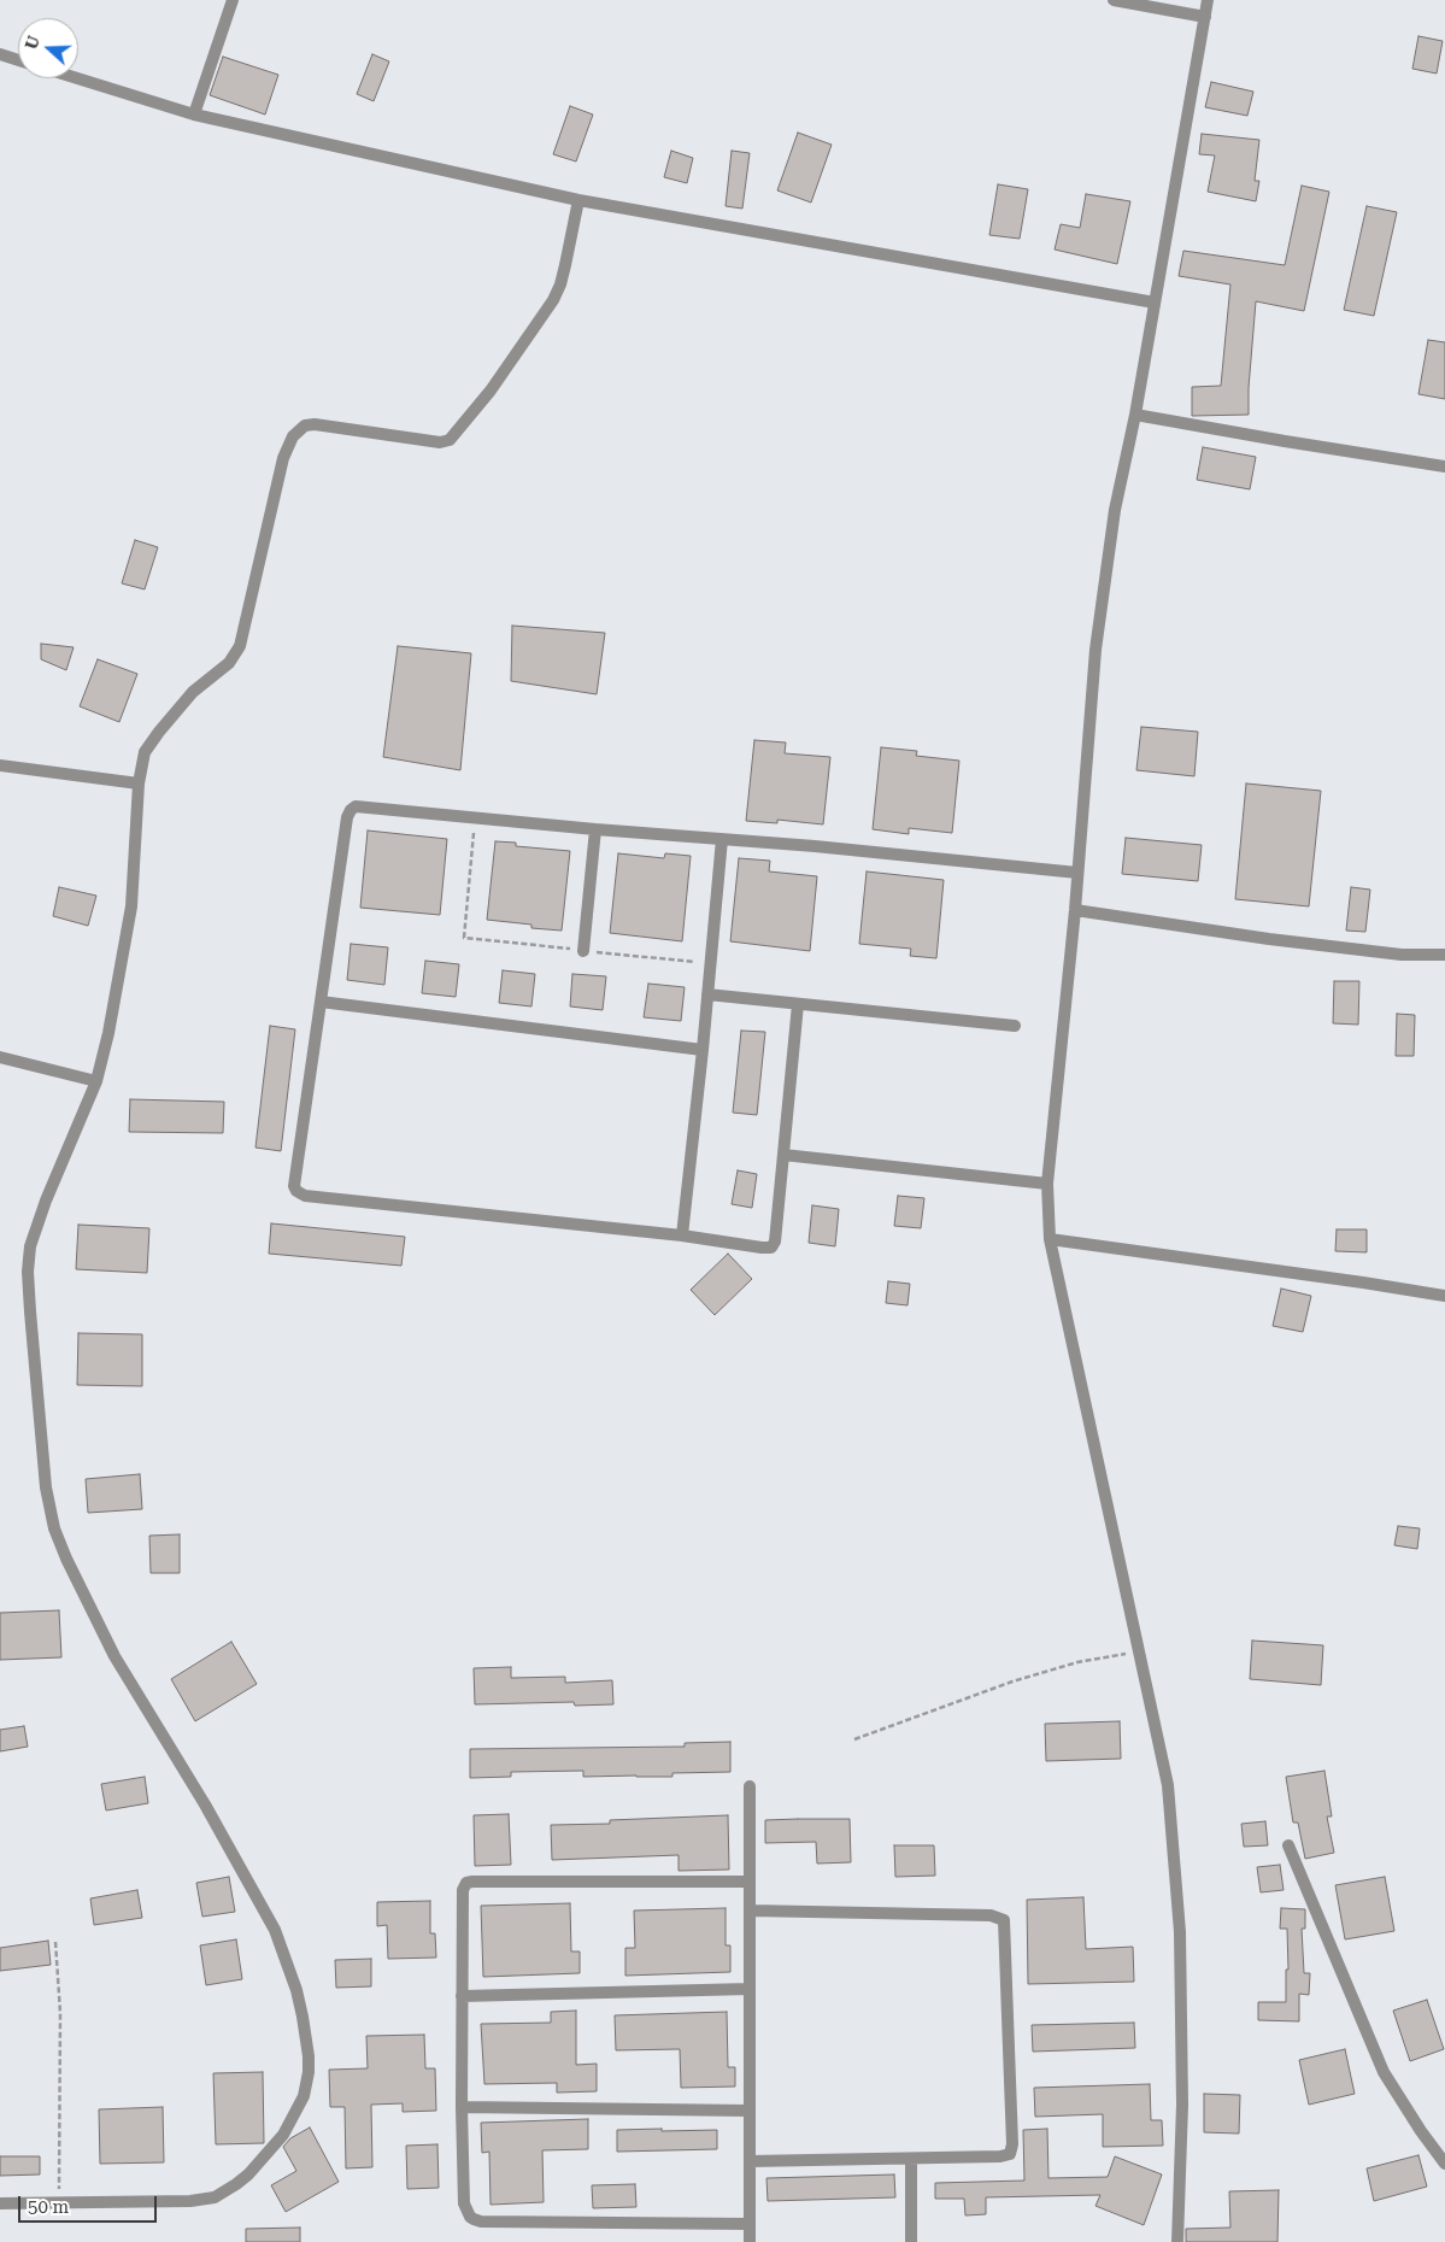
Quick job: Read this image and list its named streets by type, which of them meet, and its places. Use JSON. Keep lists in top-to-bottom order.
{
  "scale_bar": "50 m",
  "north": "left"
}
